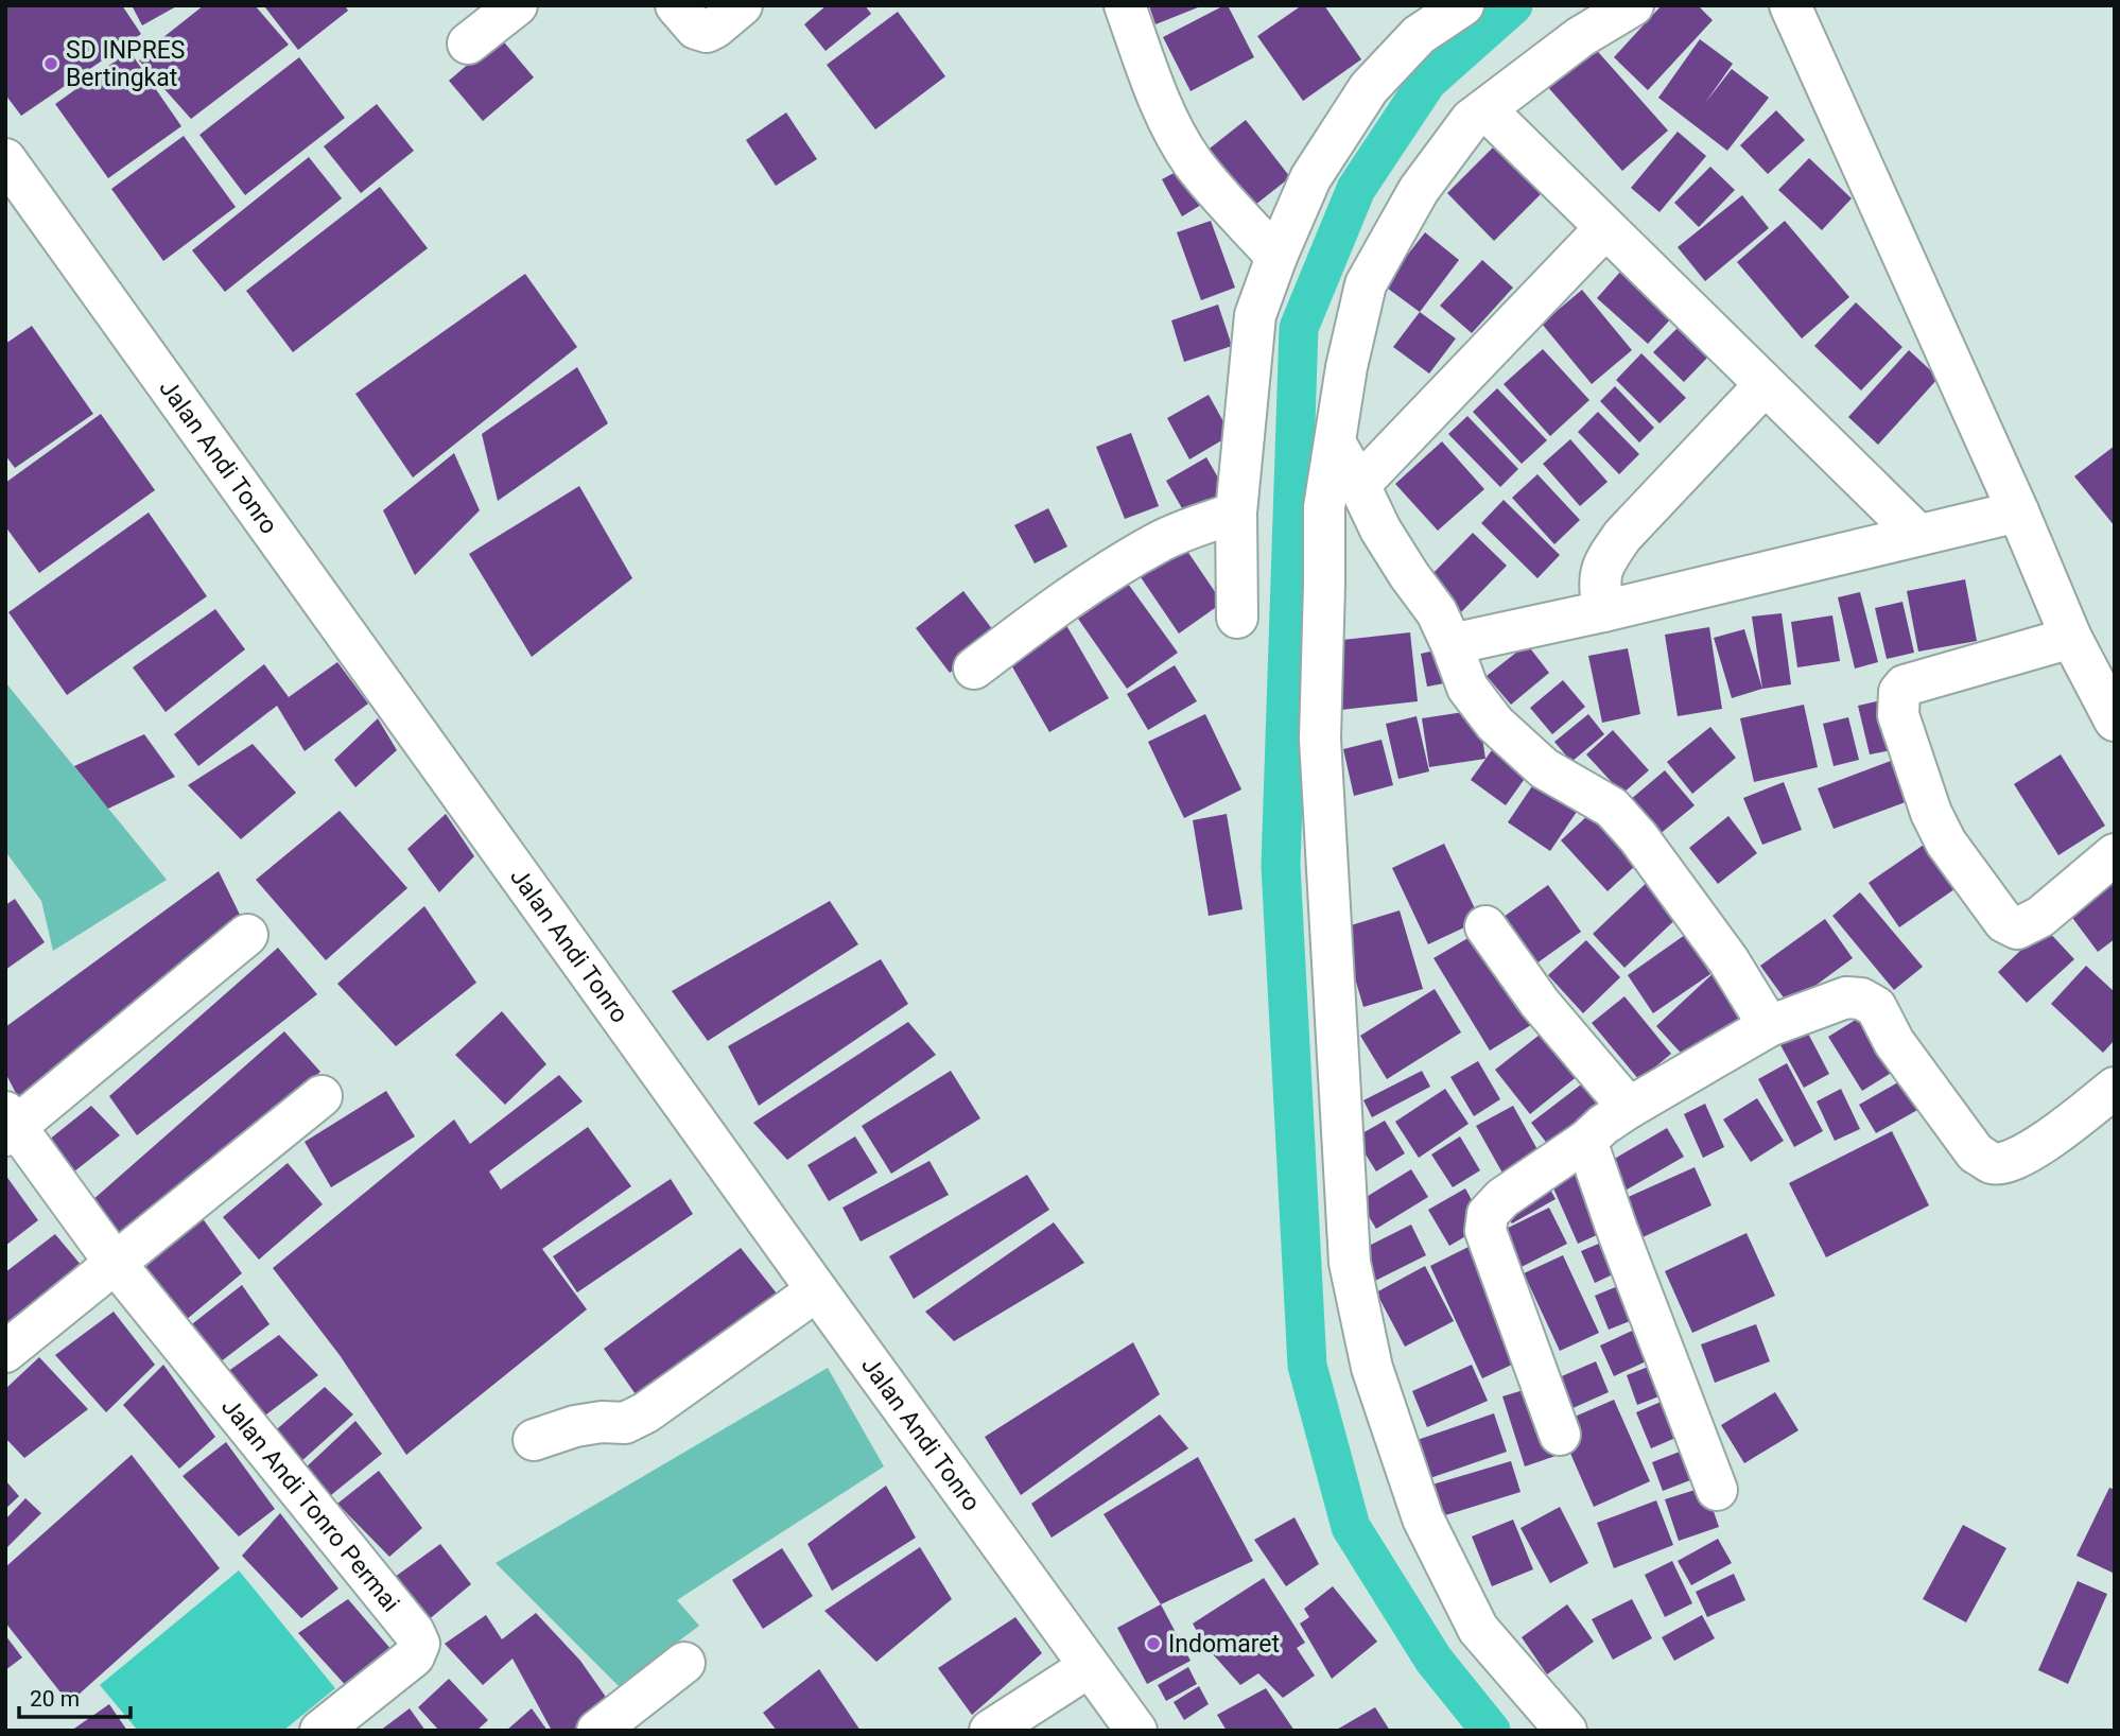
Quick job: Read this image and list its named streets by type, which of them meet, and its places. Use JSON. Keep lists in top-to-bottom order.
{
  "streets": {
    "street": ["Jalan Andi Tonro", "Jalan Andi Tonro Permai"]
  },
  "places": ["SD INPRES Bertingkat", "Indomaret"],
  "scale_bar": "20 m"
}
